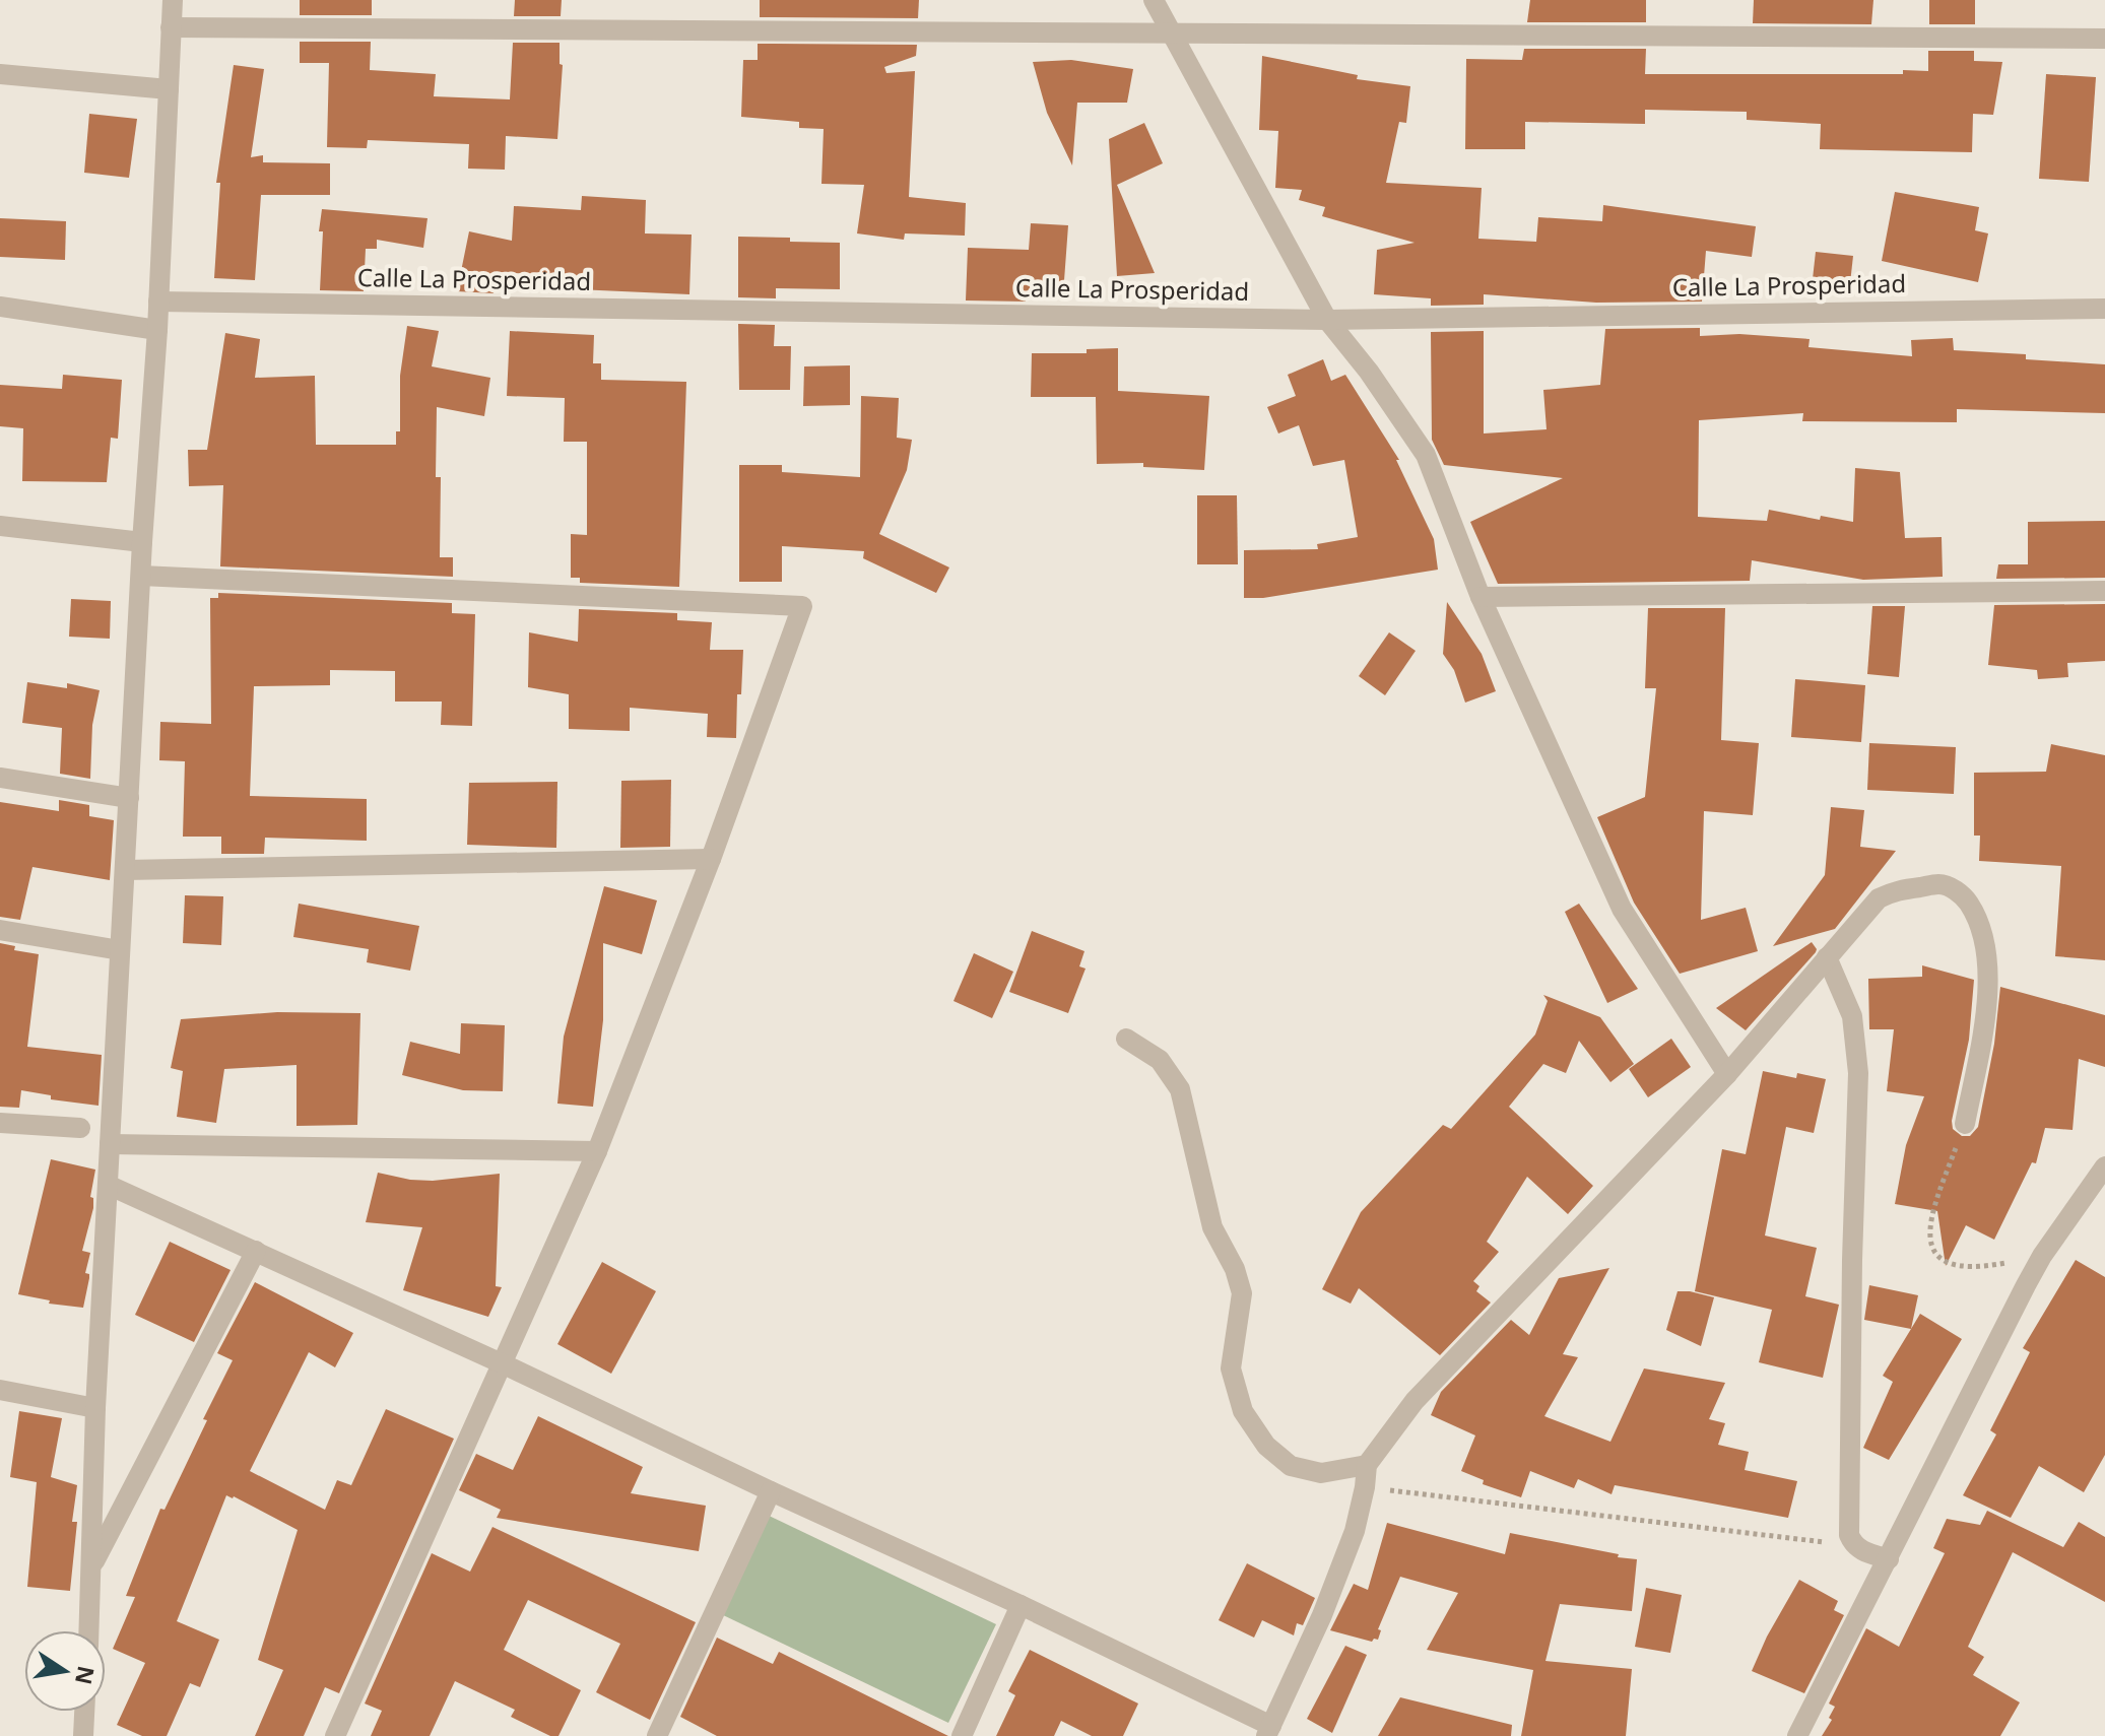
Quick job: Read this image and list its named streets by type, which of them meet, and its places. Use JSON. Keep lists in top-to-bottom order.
{
  "streets": {
    "street": ["Calle La Prosperidad"]
  },
  "north": "right"
}
